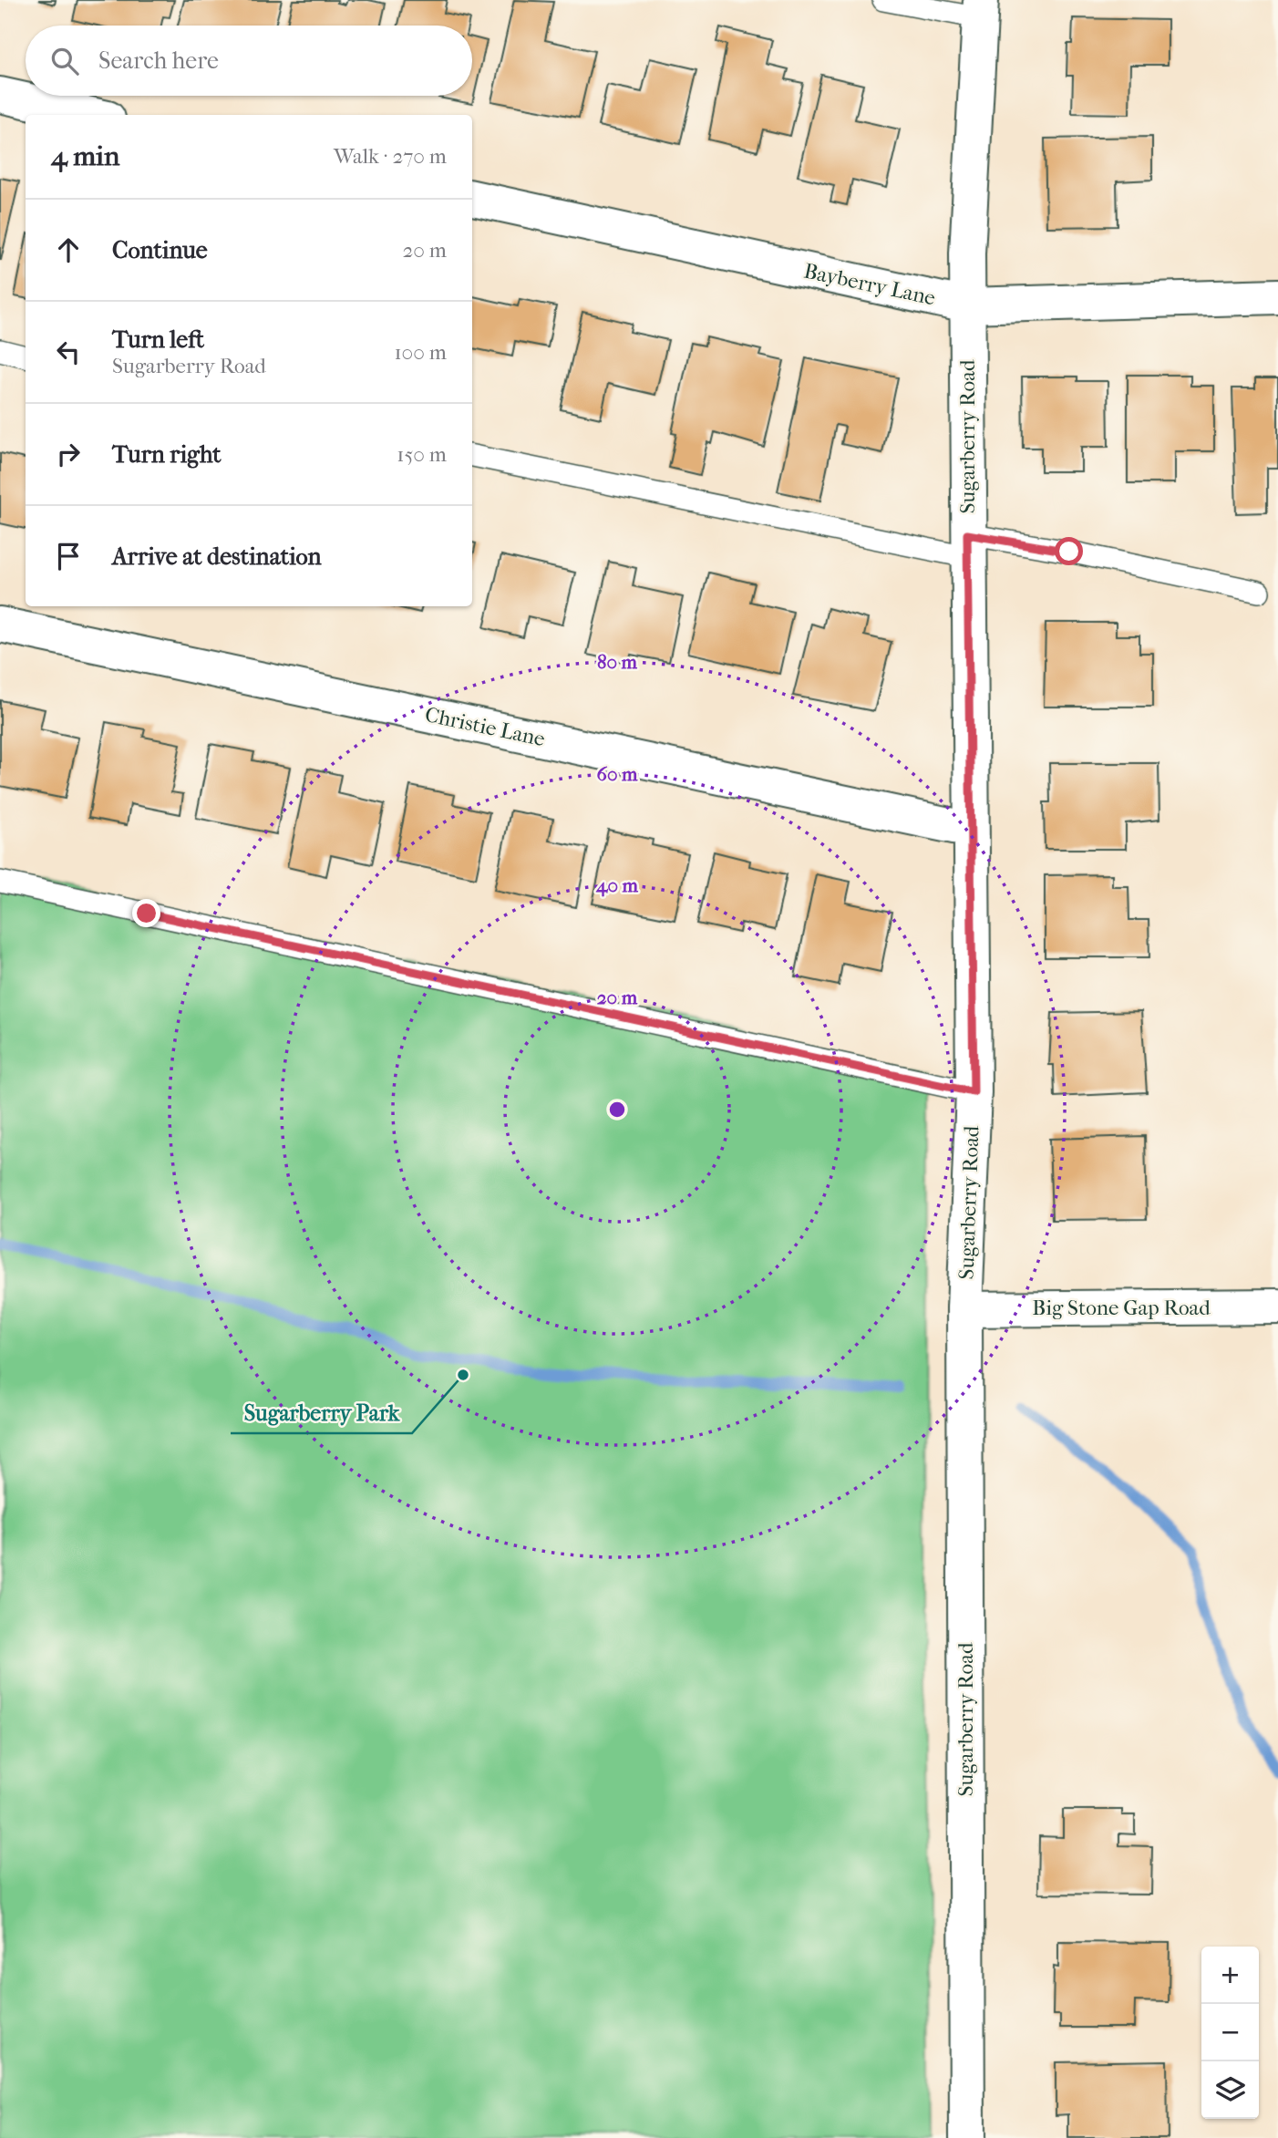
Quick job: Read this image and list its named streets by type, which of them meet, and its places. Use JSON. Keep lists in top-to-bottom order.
{
  "streets": {
    "street": [
      "Bayberry Lane",
      "Sugarberry Road",
      "Christie Lane",
      "Big Stone Gap Road"
    ]
  },
  "crossings": [
    ["Bayberry Lane", "Sugarberry Road"],
    ["Sugarberry Road", "Christie Lane"],
    ["Sugarberry Road", "Big Stone Gap Road"]
  ],
  "places": ["Sugarberry Park"],
  "page": {
    "search": "Search here",
    "heading": ["4 min", "Walk · 270 m"],
    "list": [
      ["Continue", "20 m"],
      ["Turn left", "Sugarberry Road", "100 m"],
      ["Turn right", "150 m"],
      "Arrive at destination"
    ],
    "map_buttons": ["+", "−"]
  },
  "rings": [
    "80 m",
    "60 m",
    "40 m",
    "20 m"
  ]
}
